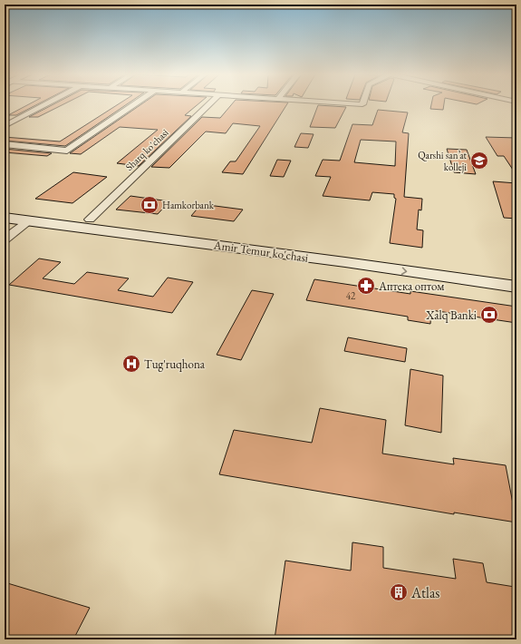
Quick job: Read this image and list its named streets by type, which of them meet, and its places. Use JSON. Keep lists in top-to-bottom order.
{
  "streets": {
    "main road": ["Amir Temur ko'chasi"],
    "street": ["Sharq ko'chasi"]
  },
  "crossings": [
    ["Sharq ko'chasi", "Amir Temur ko'chasi"]
  ],
  "places": {
    "school or university": ["Qarshi san’at kolleji"],
    "bank": ["Hamkorbank", "Xalq Banki"],
    "pharmacy": ["Аптека оптом"],
    "hospital": ["Tug'ruqhona"],
    "building": ["Atlas"]
  },
  "house_numbers": ["42"]
}
